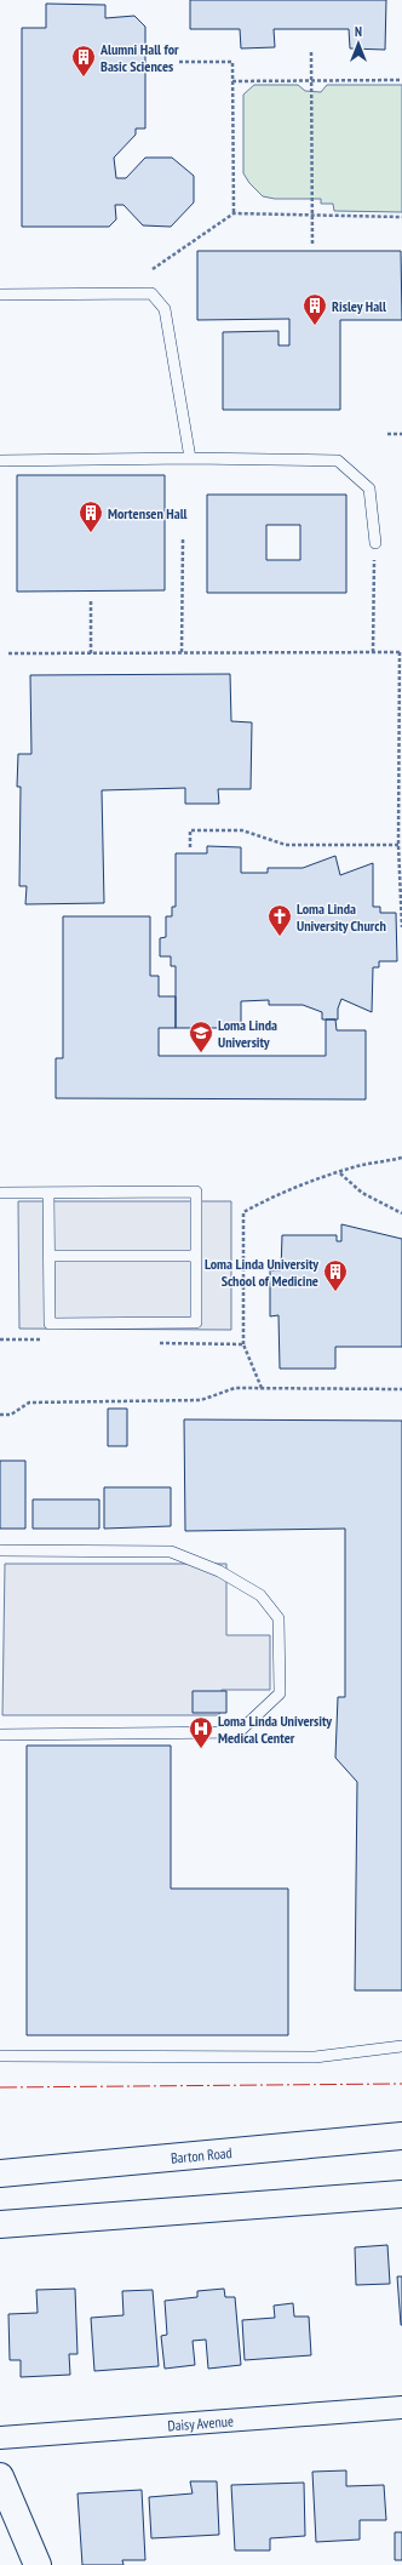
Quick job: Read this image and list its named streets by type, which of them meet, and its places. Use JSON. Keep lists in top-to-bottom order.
{
  "streets": {
    "main road": ["Barton Road"],
    "street": ["Daisy Avenue"]
  },
  "places": {
    "building": [
      "Alumni Hall for Basic Sciences",
      "Risley Hall",
      "Mortensen Hall",
      "Loma Linda University School of Medicine"
    ],
    "church": ["Loma Linda University Church"],
    "school or university": ["Loma Linda University"],
    "hospital": ["Loma Linda University Medical Center"]
  },
  "north": "top"
}
